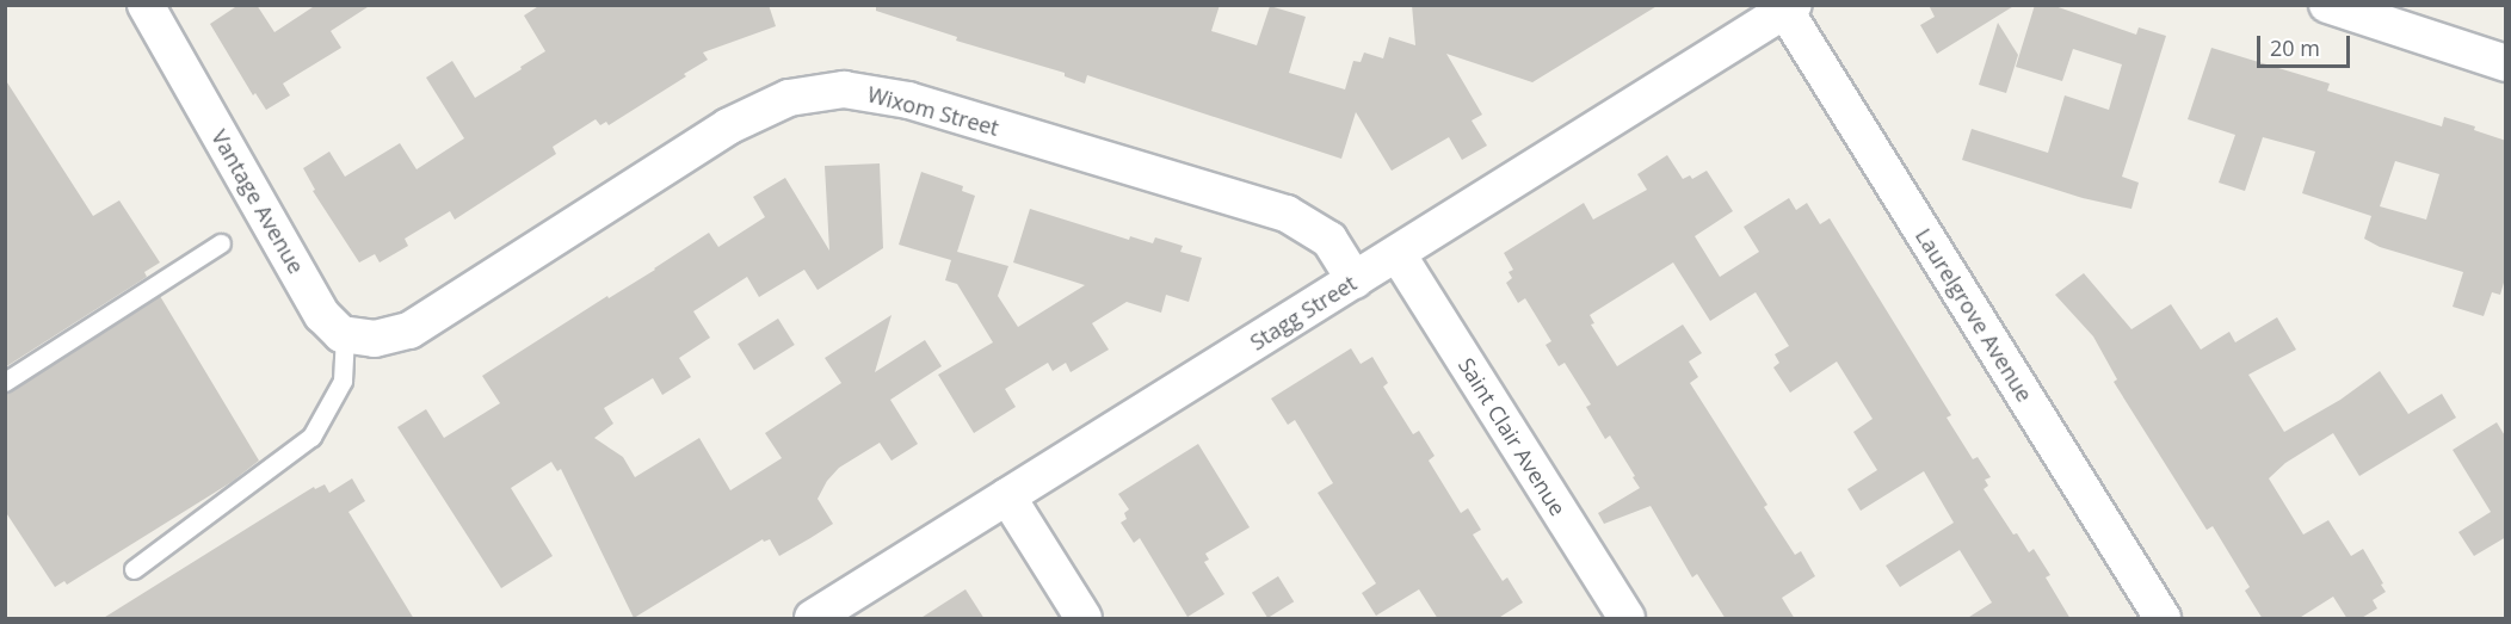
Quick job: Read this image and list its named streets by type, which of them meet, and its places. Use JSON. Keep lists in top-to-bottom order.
{
  "streets": {
    "street": [
      "Wixom Street",
      "Vantage Avenue",
      "Stagg Street",
      "Laurelgrove Avenue",
      "Saint Clair Avenue"
    ]
  },
  "crossings": [
    ["Wixom Street", "Vantage Avenue"],
    ["Wixom Street", "Stagg Street"],
    ["Stagg Street", "Laurelgrove Avenue"],
    ["Stagg Street", "Saint Clair Avenue"]
  ],
  "scale_bar": "20 m"
}
